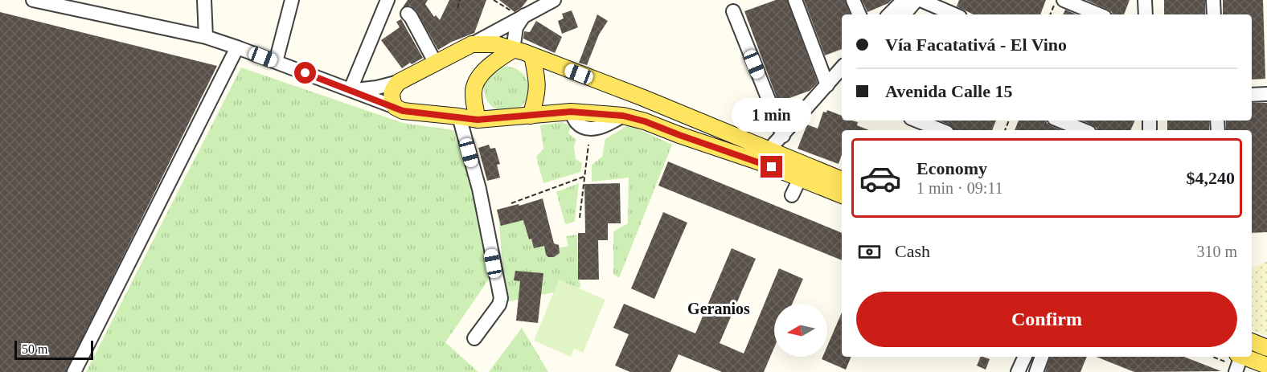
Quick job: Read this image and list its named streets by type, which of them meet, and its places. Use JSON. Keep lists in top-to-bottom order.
{
  "districts": ["Geranios"],
  "scale_bar": "50 m",
  "north": "left",
  "page": {
    "banner": ["Vía Facatativá - El Vino", "Avenida Calle 15"],
    "bubble": "1 min",
    "list": [
      {
        "name": "Economy",
        "note": "1 min · 09:11",
        "value": "$4,240"
      }
    ],
    "pay": ["Cash", "310 m"],
    "buttons": "Confirm",
    "scale": "50 m"
  }
}
